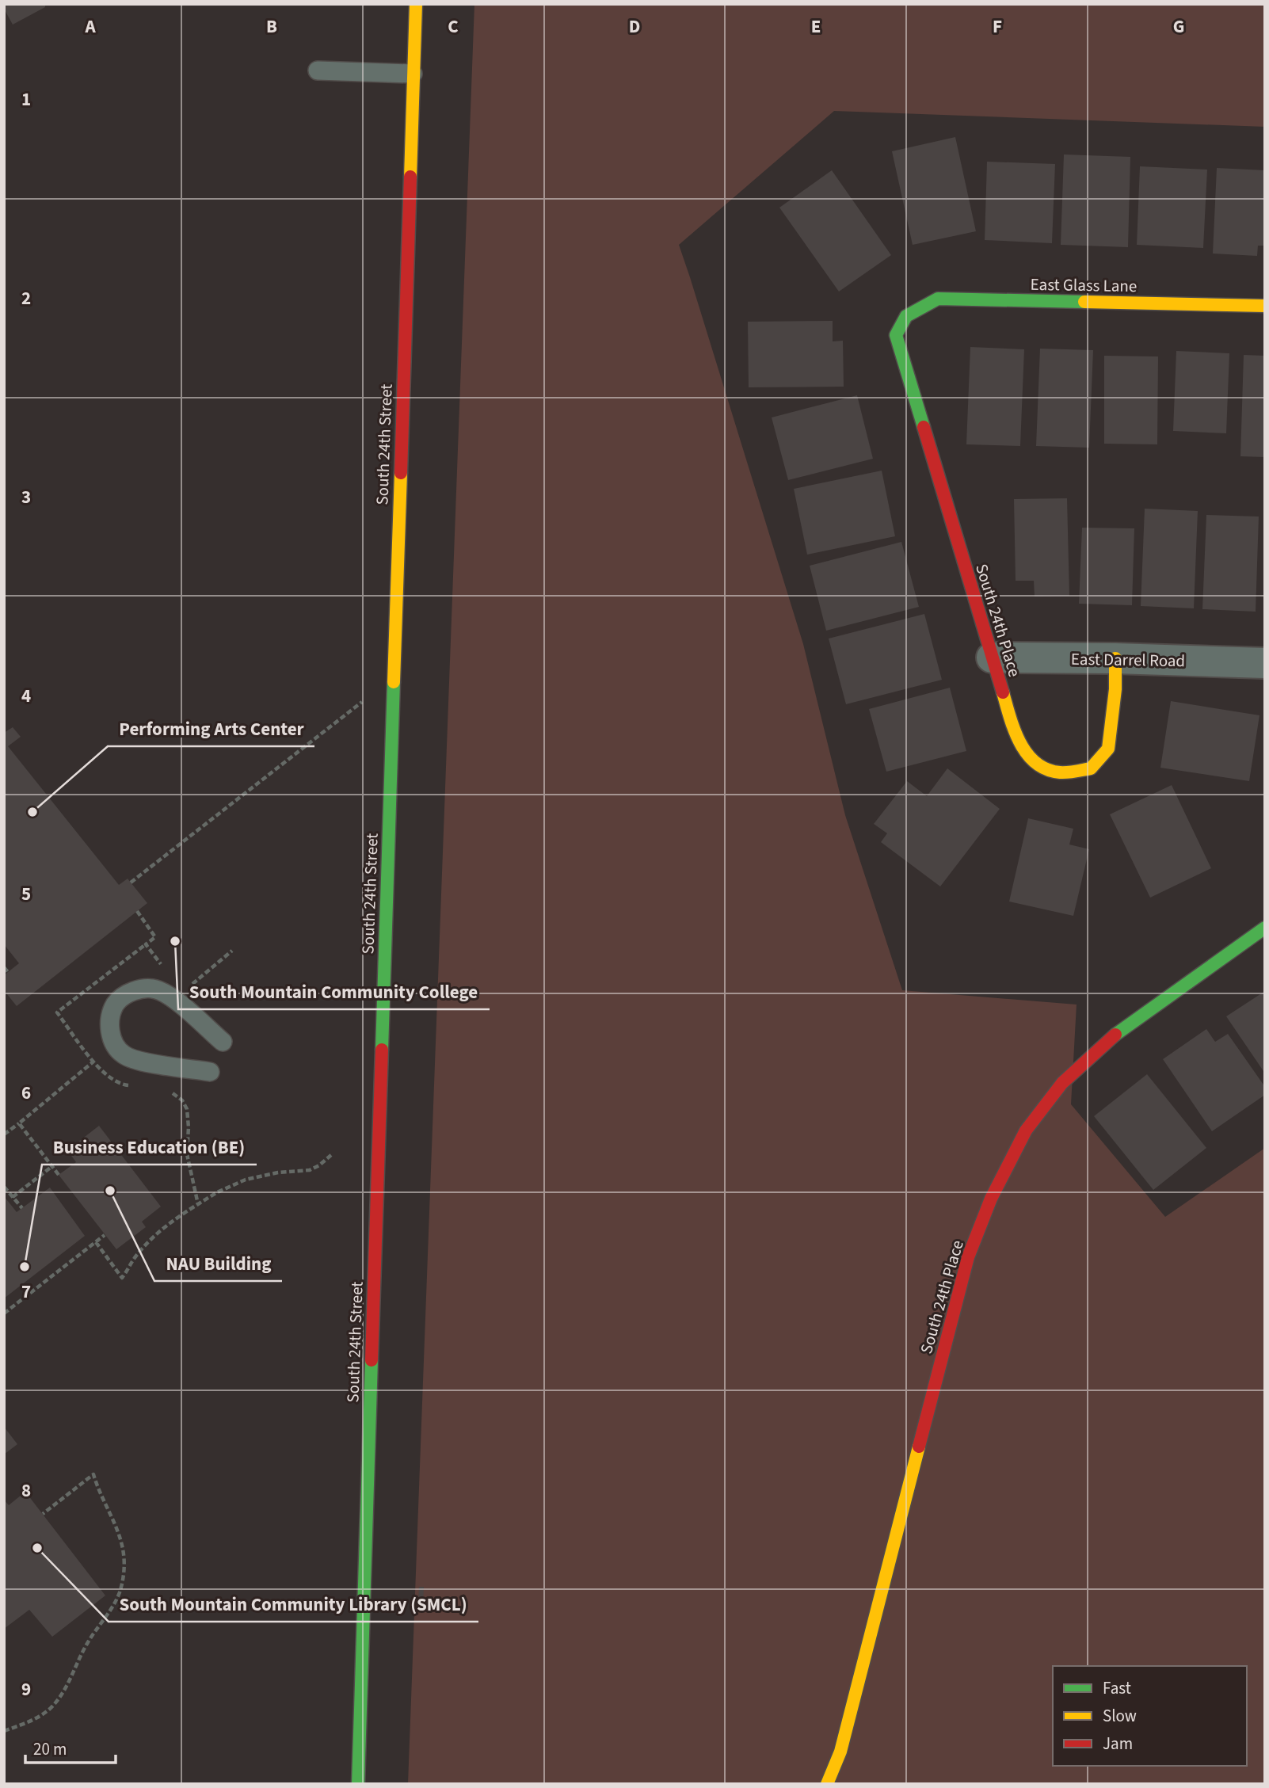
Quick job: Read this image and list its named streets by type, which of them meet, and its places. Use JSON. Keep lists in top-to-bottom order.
{
  "streets": {
    "street": [
      "East Glass Lane",
      "South 24th Street",
      "South 24th Place",
      "East Darrel Road"
    ]
  },
  "crossings": [
    ["East Glass Lane", "South 24th Place"],
    ["South 24th Place", "East Darrel Road"]
  ],
  "places": [
    "Performing Arts Center",
    "South Mountain Community College",
    "NAU Building",
    "Business Education (BE)",
    "South Mountain Community Library (SMCL)"
  ],
  "legend": ["Fast", "Slow", "Jam"],
  "scale_bar": "20 m",
  "grid": {
    "columns": [
      "A",
      "B",
      "C",
      "D",
      "E",
      "F",
      "G"
    ],
    "rows": [
      "1",
      "2",
      "3",
      "4",
      "5",
      "6",
      "7",
      "8",
      "9"
    ]
  }
}
